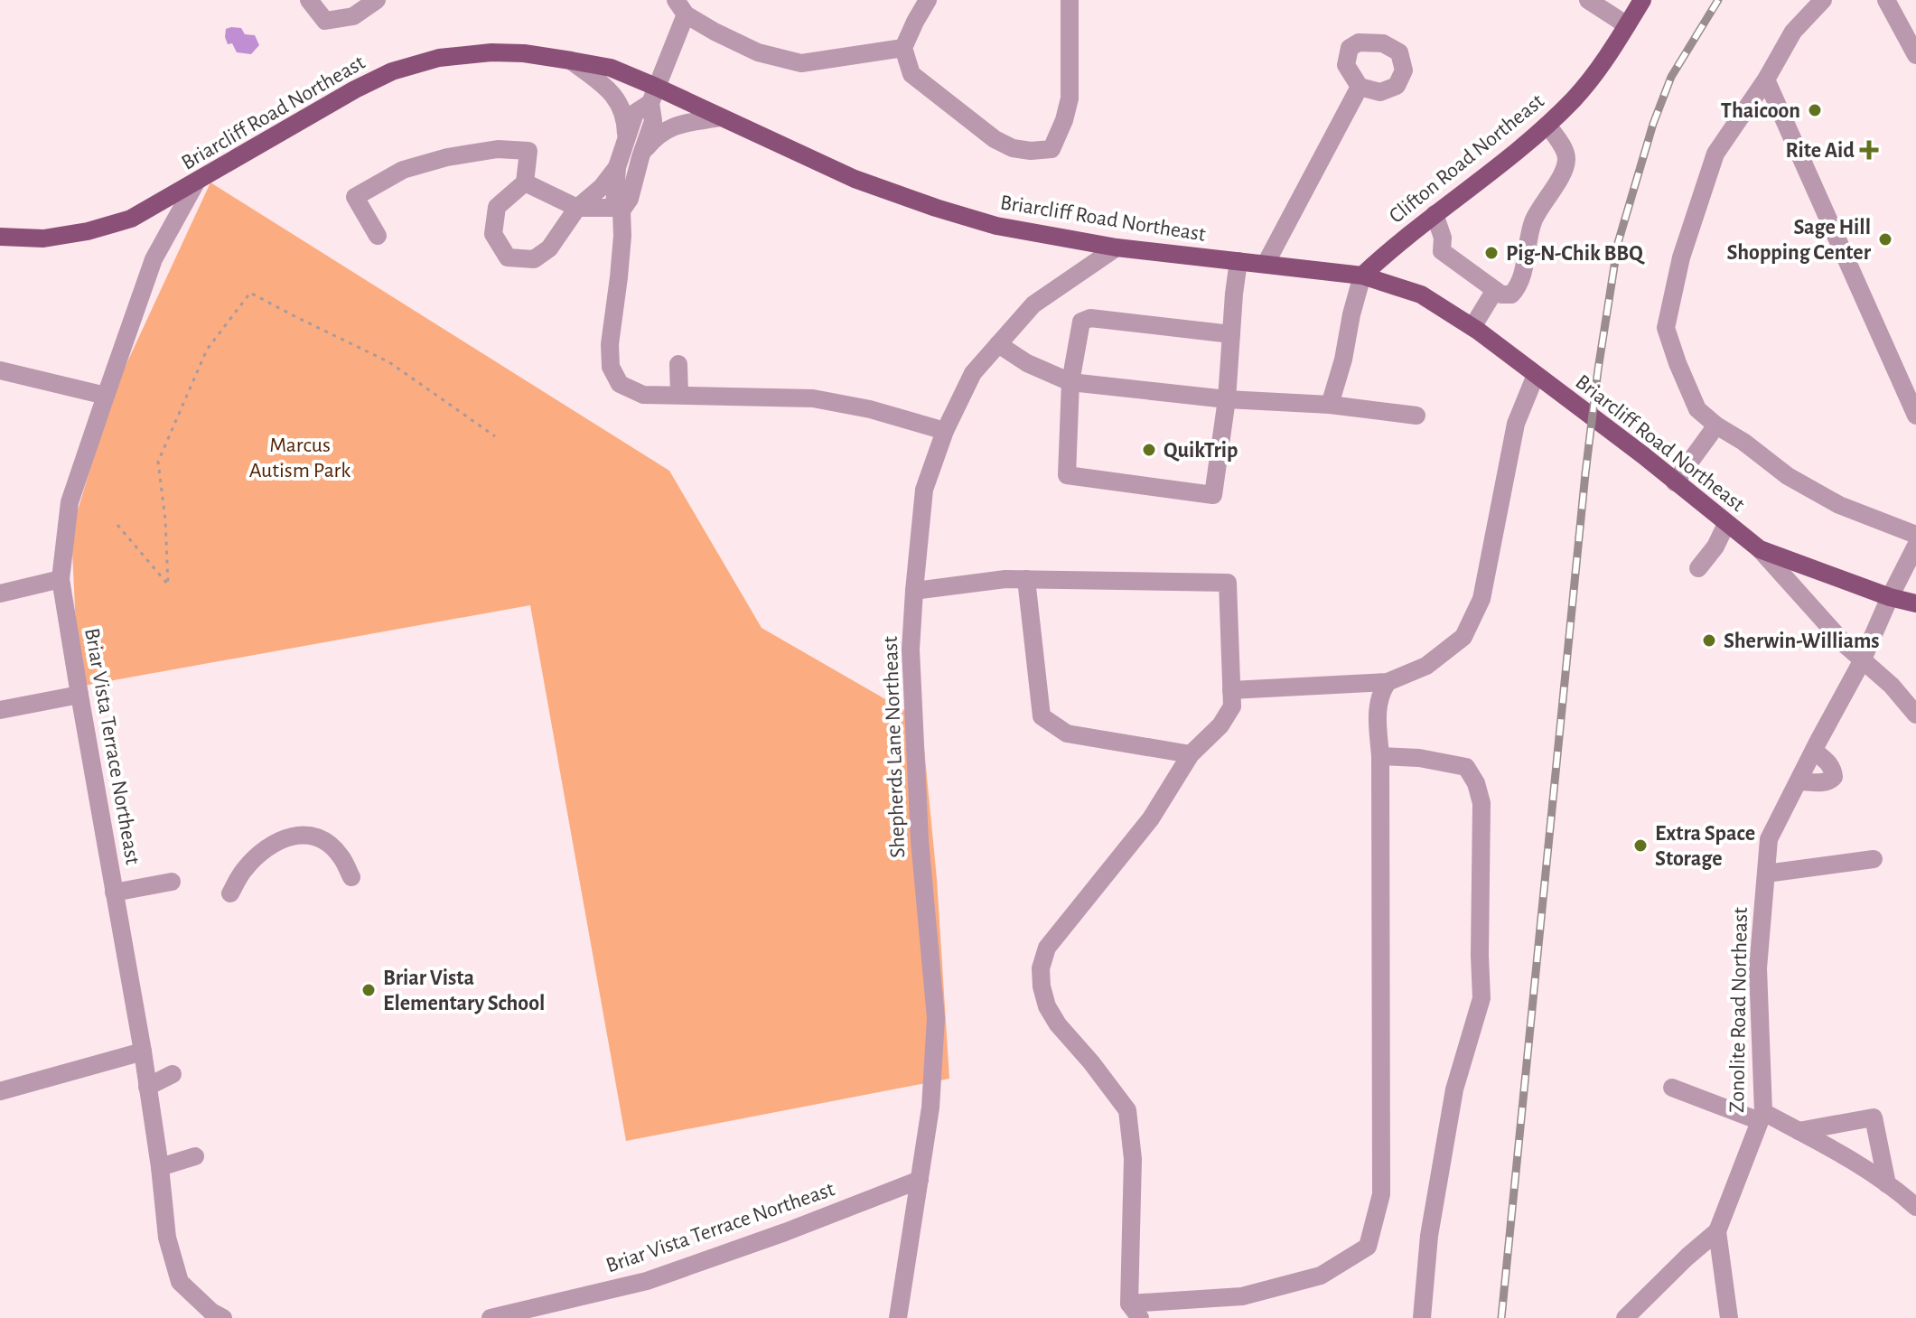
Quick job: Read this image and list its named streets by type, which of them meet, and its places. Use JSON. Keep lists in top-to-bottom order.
{
  "streets": {
    "main road": ["Briarcliff Road Northeast", "Clifton Road Northeast"],
    "street": ["Briar Vista Terrace Northeast", "Shepherds Lane Northeast", "Zonolite Road Northeast"]
  },
  "crossings": [
    ["Briarcliff Road Northeast", "Clifton Road Northeast"],
    ["Briarcliff Road Northeast", "Briar Vista Terrace Northeast"],
    ["Briarcliff Road Northeast", "Shepherds Lane Northeast"],
    ["Briarcliff Road Northeast", "Zonolite Road Northeast"],
    ["Briar Vista Terrace Northeast", "Shepherds Lane Northeast"]
  ],
  "parks": ["Marcus Autism Park"],
  "places": {
    "other": [
      "Thaicoon",
      "Sage Hill Shopping Center",
      "Pig-N-Chik BBQ",
      "QuikTrip",
      "Sherwin-Williams",
      "Extra Space Storage",
      "Briar Vista Elementary School"
    ],
    "health": ["Rite Aid"]
  }
}
